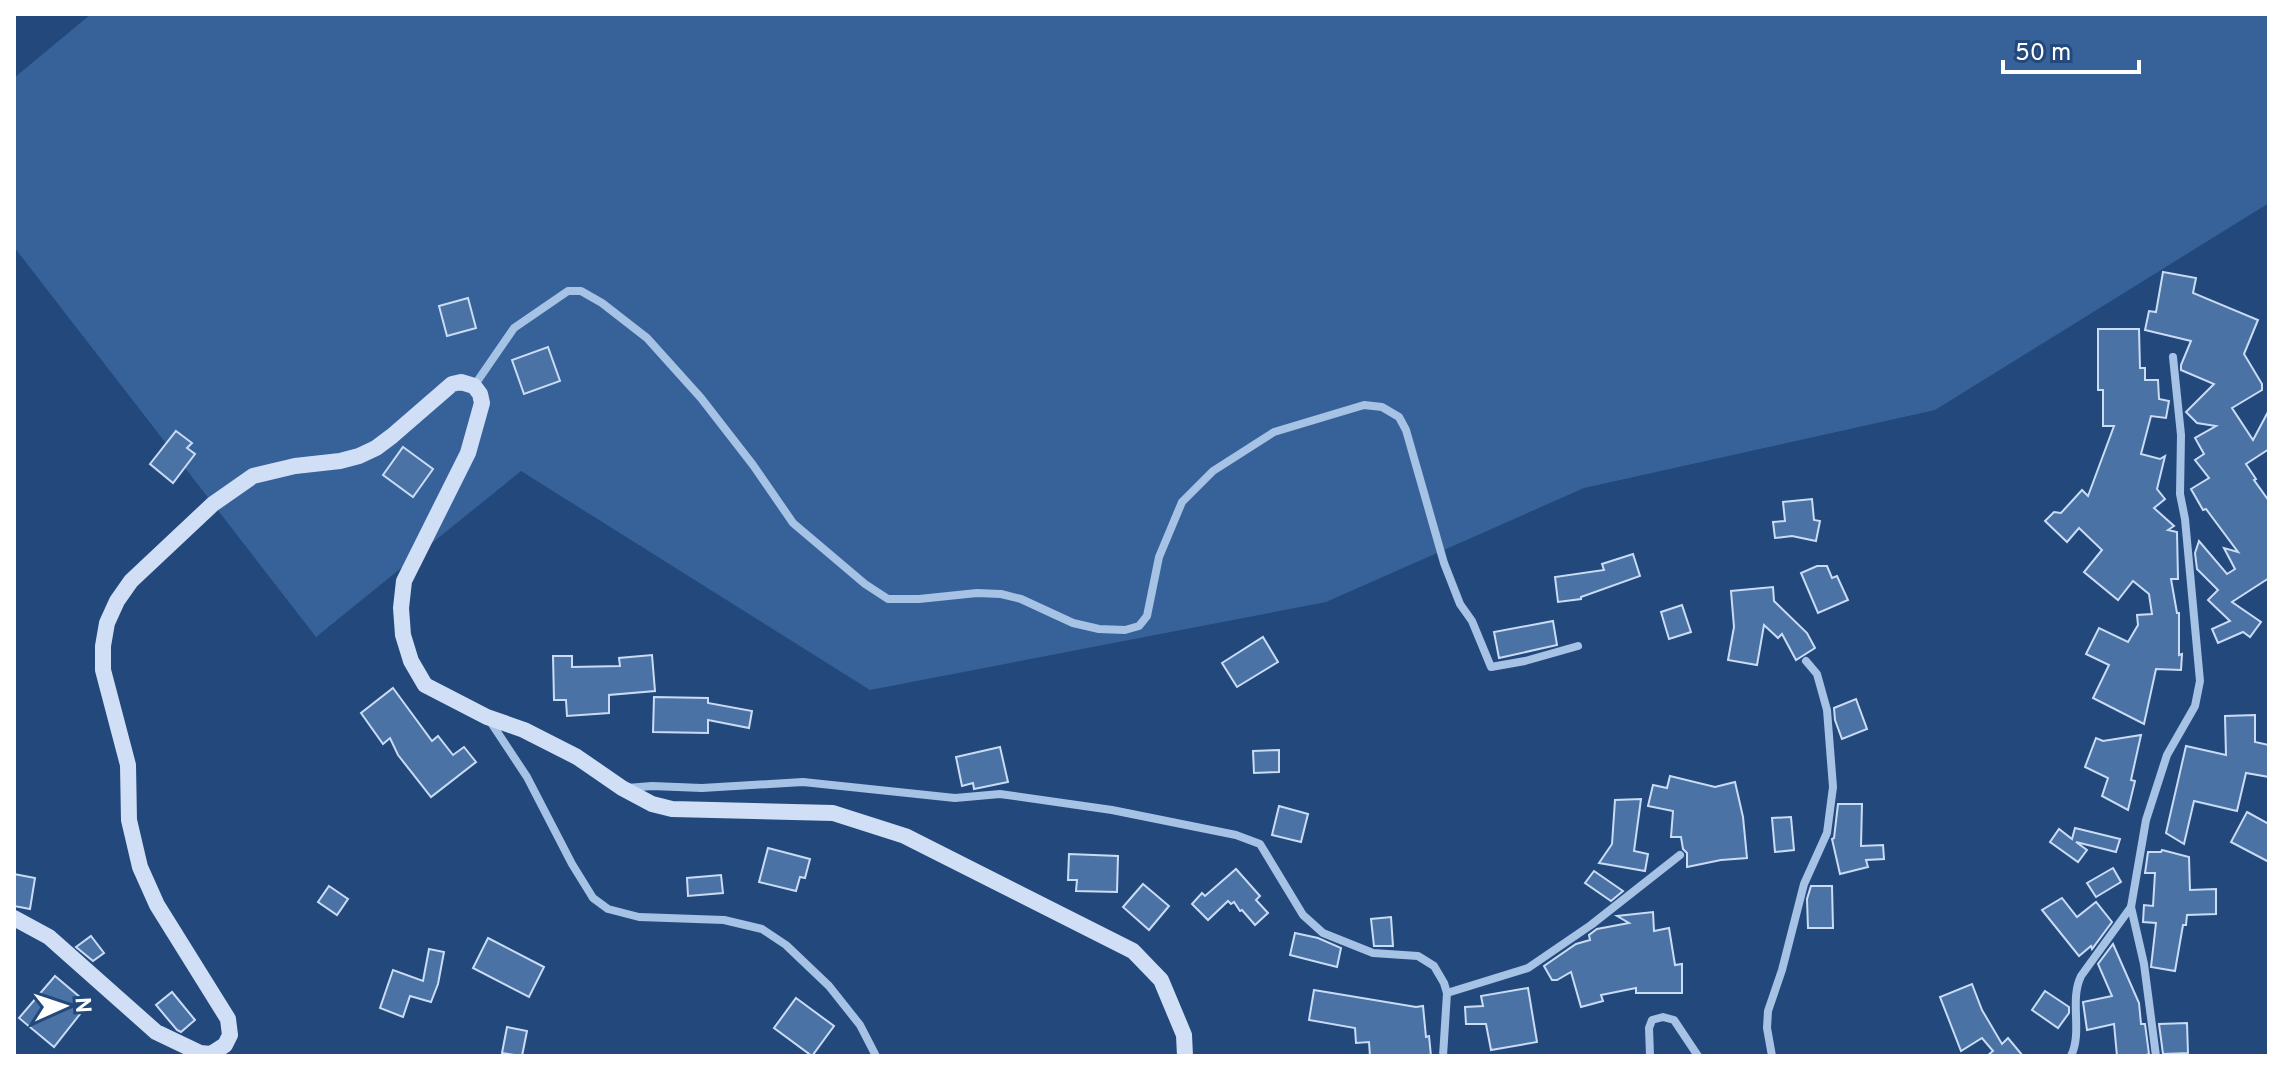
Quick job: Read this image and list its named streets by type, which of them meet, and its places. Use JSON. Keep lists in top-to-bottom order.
{
  "scale_bar": "50 m",
  "north": "right"
}
